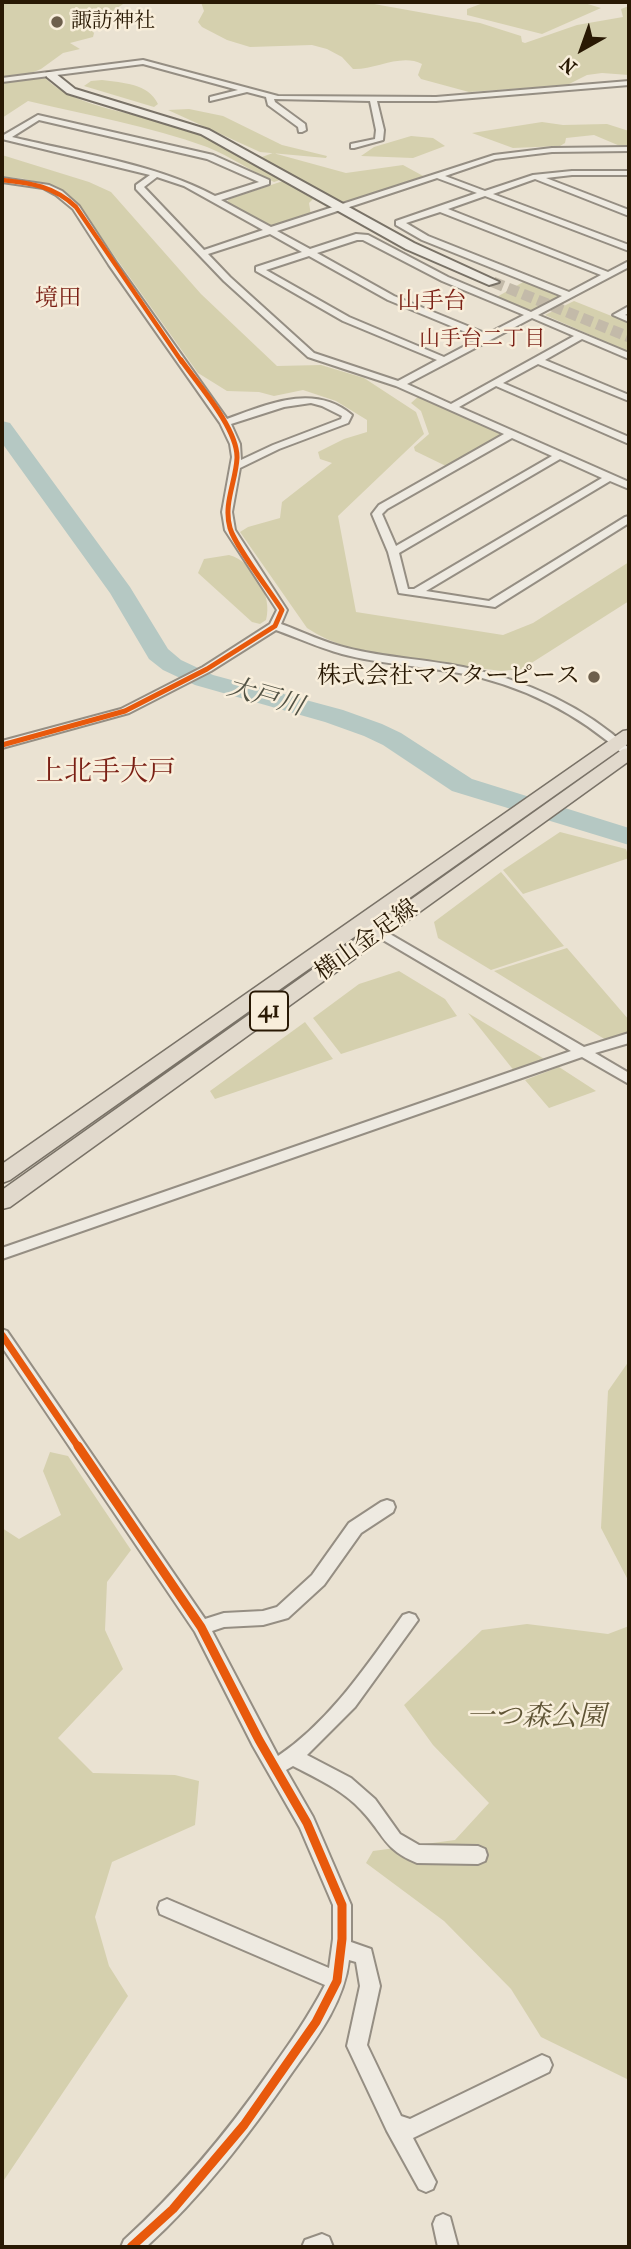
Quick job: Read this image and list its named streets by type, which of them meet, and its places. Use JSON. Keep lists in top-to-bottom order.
{
  "streets": {
    "main road": ["横山金足線", "41"]
  },
  "districts": [
    "境田",
    "山手台",
    "山手台二丁目",
    "上北手大戸"
  ],
  "water": ["大戸川"],
  "parks": ["一つ森公園"],
  "places": ["諏訪神社", "株式会社マスターピース"],
  "north": "bottom left"
}
